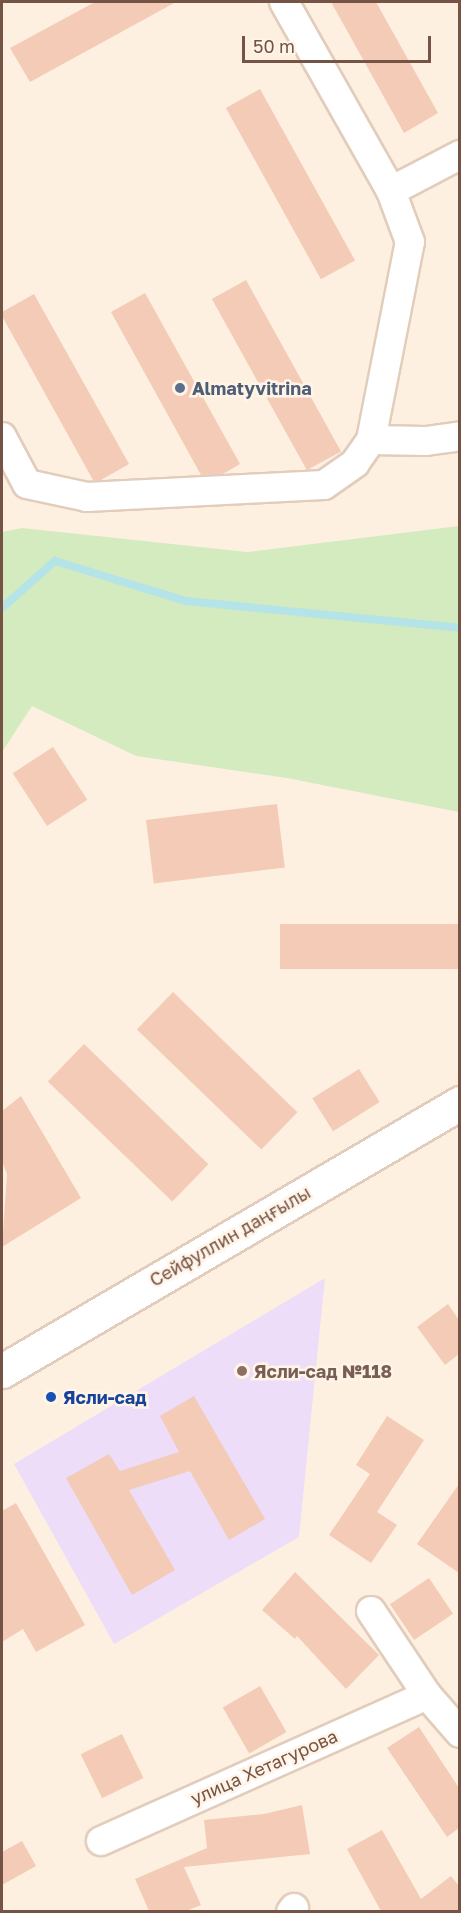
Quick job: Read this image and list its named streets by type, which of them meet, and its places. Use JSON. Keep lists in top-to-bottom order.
{
  "streets": {
    "main road": ["Сейфуллин даңғылы"],
    "street": ["улица Хетагурова"]
  },
  "places": ["Almatyvitrina", "Ясли-сад №118", "Ясли-сад"],
  "scale_bar": "50 m"
}
